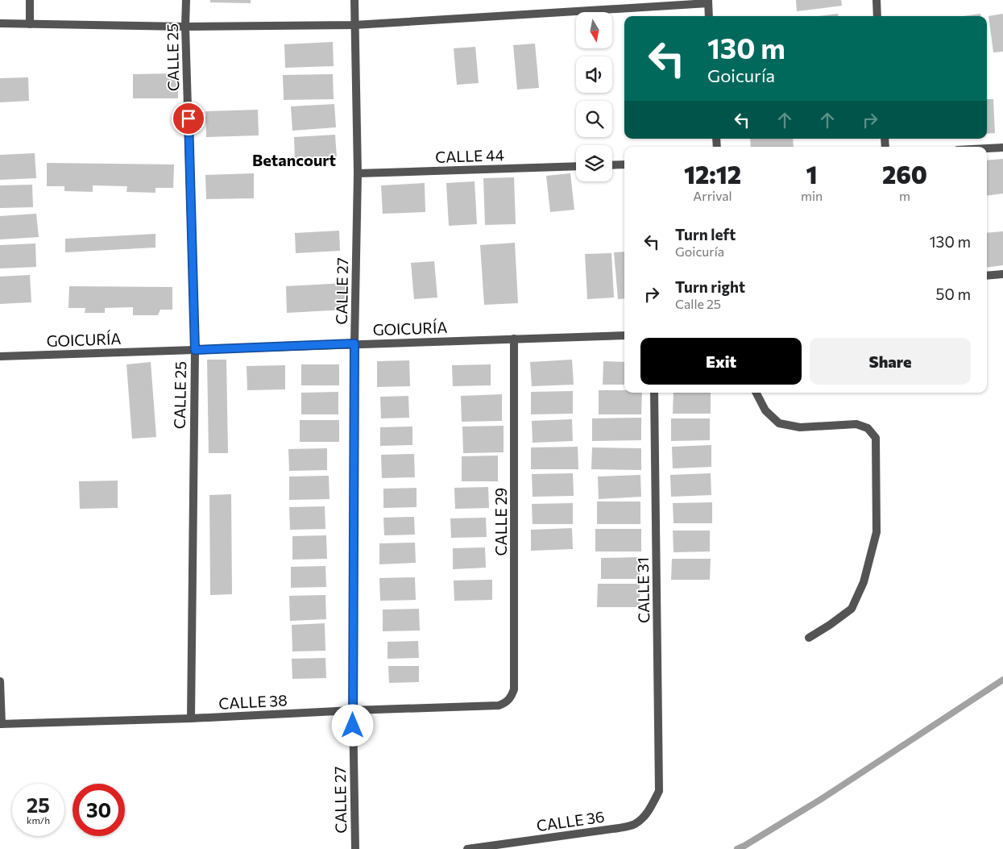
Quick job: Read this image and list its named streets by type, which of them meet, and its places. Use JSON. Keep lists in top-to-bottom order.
{
  "streets": {
    "street": [
      "CALLE 25",
      "CALLE 44",
      "CALLE 27",
      "GOICURÍA",
      "CALLE 29",
      "CALLE 31",
      "CALLE 38",
      "CALLE 36"
    ]
  },
  "crossings": [
    ["CALLE 25", "GOICURÍA"],
    ["CALLE 25", "CALLE 38"],
    ["CALLE 44", "CALLE 27"],
    ["CALLE 27", "GOICURÍA"],
    ["CALLE 27", "CALLE 38"],
    ["GOICURÍA", "CALLE 29"],
    ["CALLE 29", "CALLE 38"],
    ["CALLE 31", "CALLE 36"]
  ],
  "districts": ["Betancourt"],
  "north": "bottom",
  "page": {
    "turn": ["130 m", "Goicuría"],
    "eta": [
      "12:12",
      "Arrival",
      "1",
      "min",
      "260",
      "m"
    ],
    "list": [
      {
        "name": "Turn left",
        "note": "Goicuría",
        "value": "130 m"
      },
      {
        "name": "Turn right",
        "note": "Calle 25",
        "value": "50 m"
      }
    ],
    "buttons": ["Exit", "Share"],
    "speed": "25 km/h",
    "limit": "30"
  }
}
